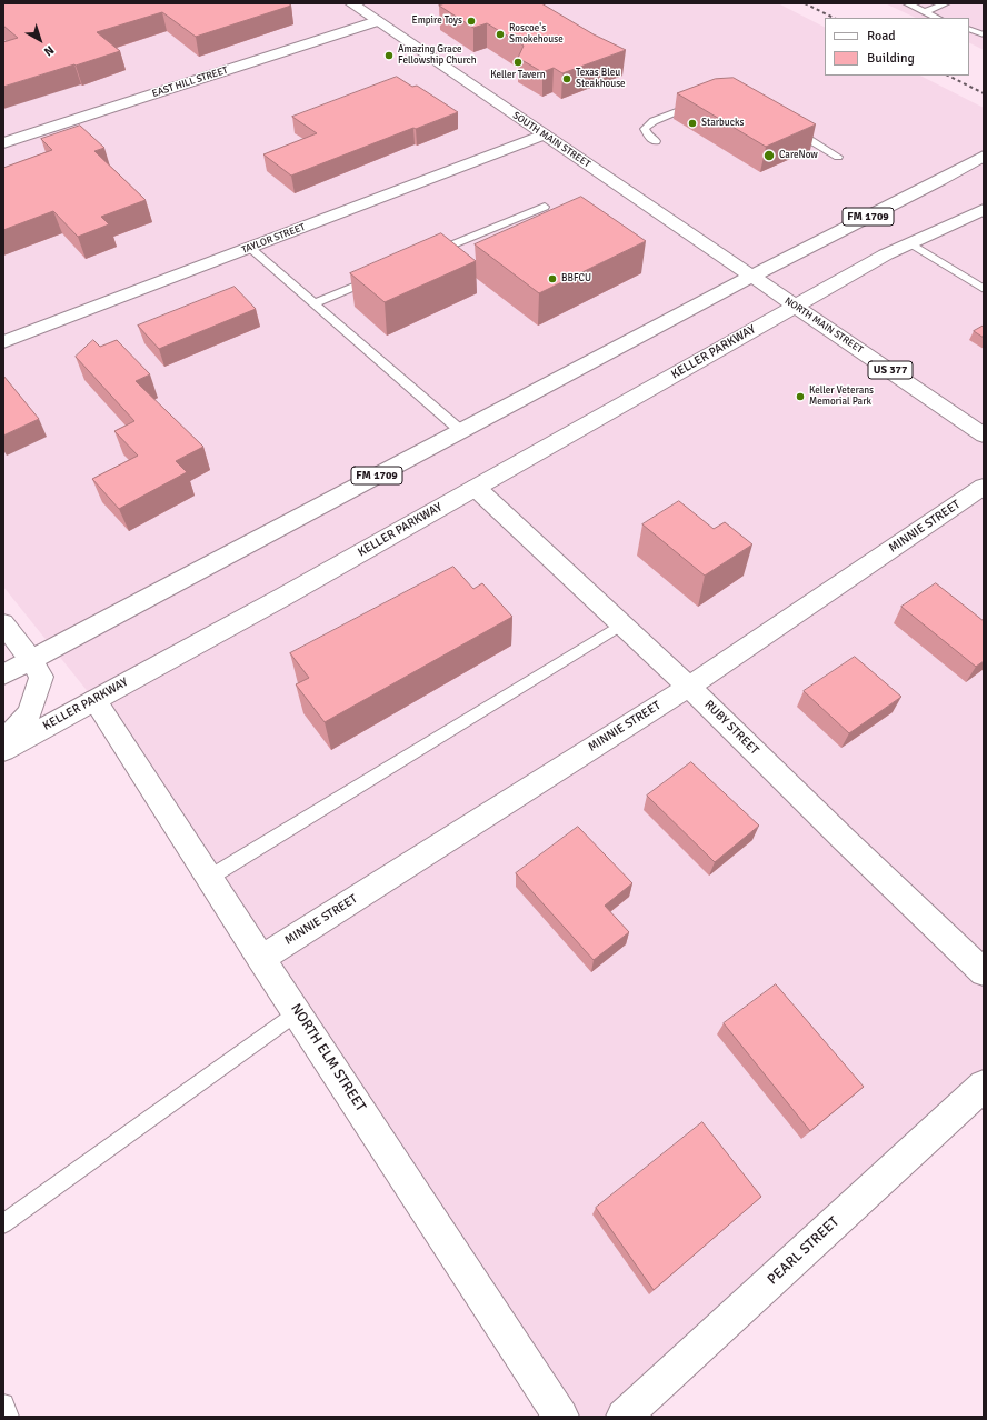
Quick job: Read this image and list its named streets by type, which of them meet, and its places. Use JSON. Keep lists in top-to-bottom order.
{
  "streets": {
    "main road": [
      "EAST HILL STREET",
      "SOUTH MAIN STREET",
      "FM 1709",
      "TAYLOR STREET",
      "NORTH MAIN STREET",
      "KELLER PARKWAY",
      "US 377",
      "MINNIE STREET",
      "RUBY STREET",
      "NORTH ELM STREET",
      "PEARL STREET"
    ]
  },
  "crossings": [
    ["EAST HILL STREET", "SOUTH MAIN STREET"],
    ["SOUTH MAIN STREET", "FM 1709"],
    ["SOUTH MAIN STREET", "TAYLOR STREET"],
    ["SOUTH MAIN STREET", "NORTH MAIN STREET"],
    ["FM 1709", "NORTH MAIN STREET"],
    ["NORTH MAIN STREET", "KELLER PARKWAY"],
    ["KELLER PARKWAY", "RUBY STREET"],
    ["KELLER PARKWAY", "NORTH ELM STREET"],
    ["MINNIE STREET", "RUBY STREET"],
    ["MINNIE STREET", "NORTH ELM STREET"]
  ],
  "places": [
    "Empire Toys",
    "Roscoe's Smokehouse",
    "Amazing Grace Fellowship Church",
    "Keller Tavern",
    "Texas Bleu Steakhouse",
    "Starbucks",
    "CareNow",
    "BBFCU",
    "Keller Veterans Memorial Park"
  ],
  "legend": ["Road", "Building"],
  "north": "bottom right"
}
